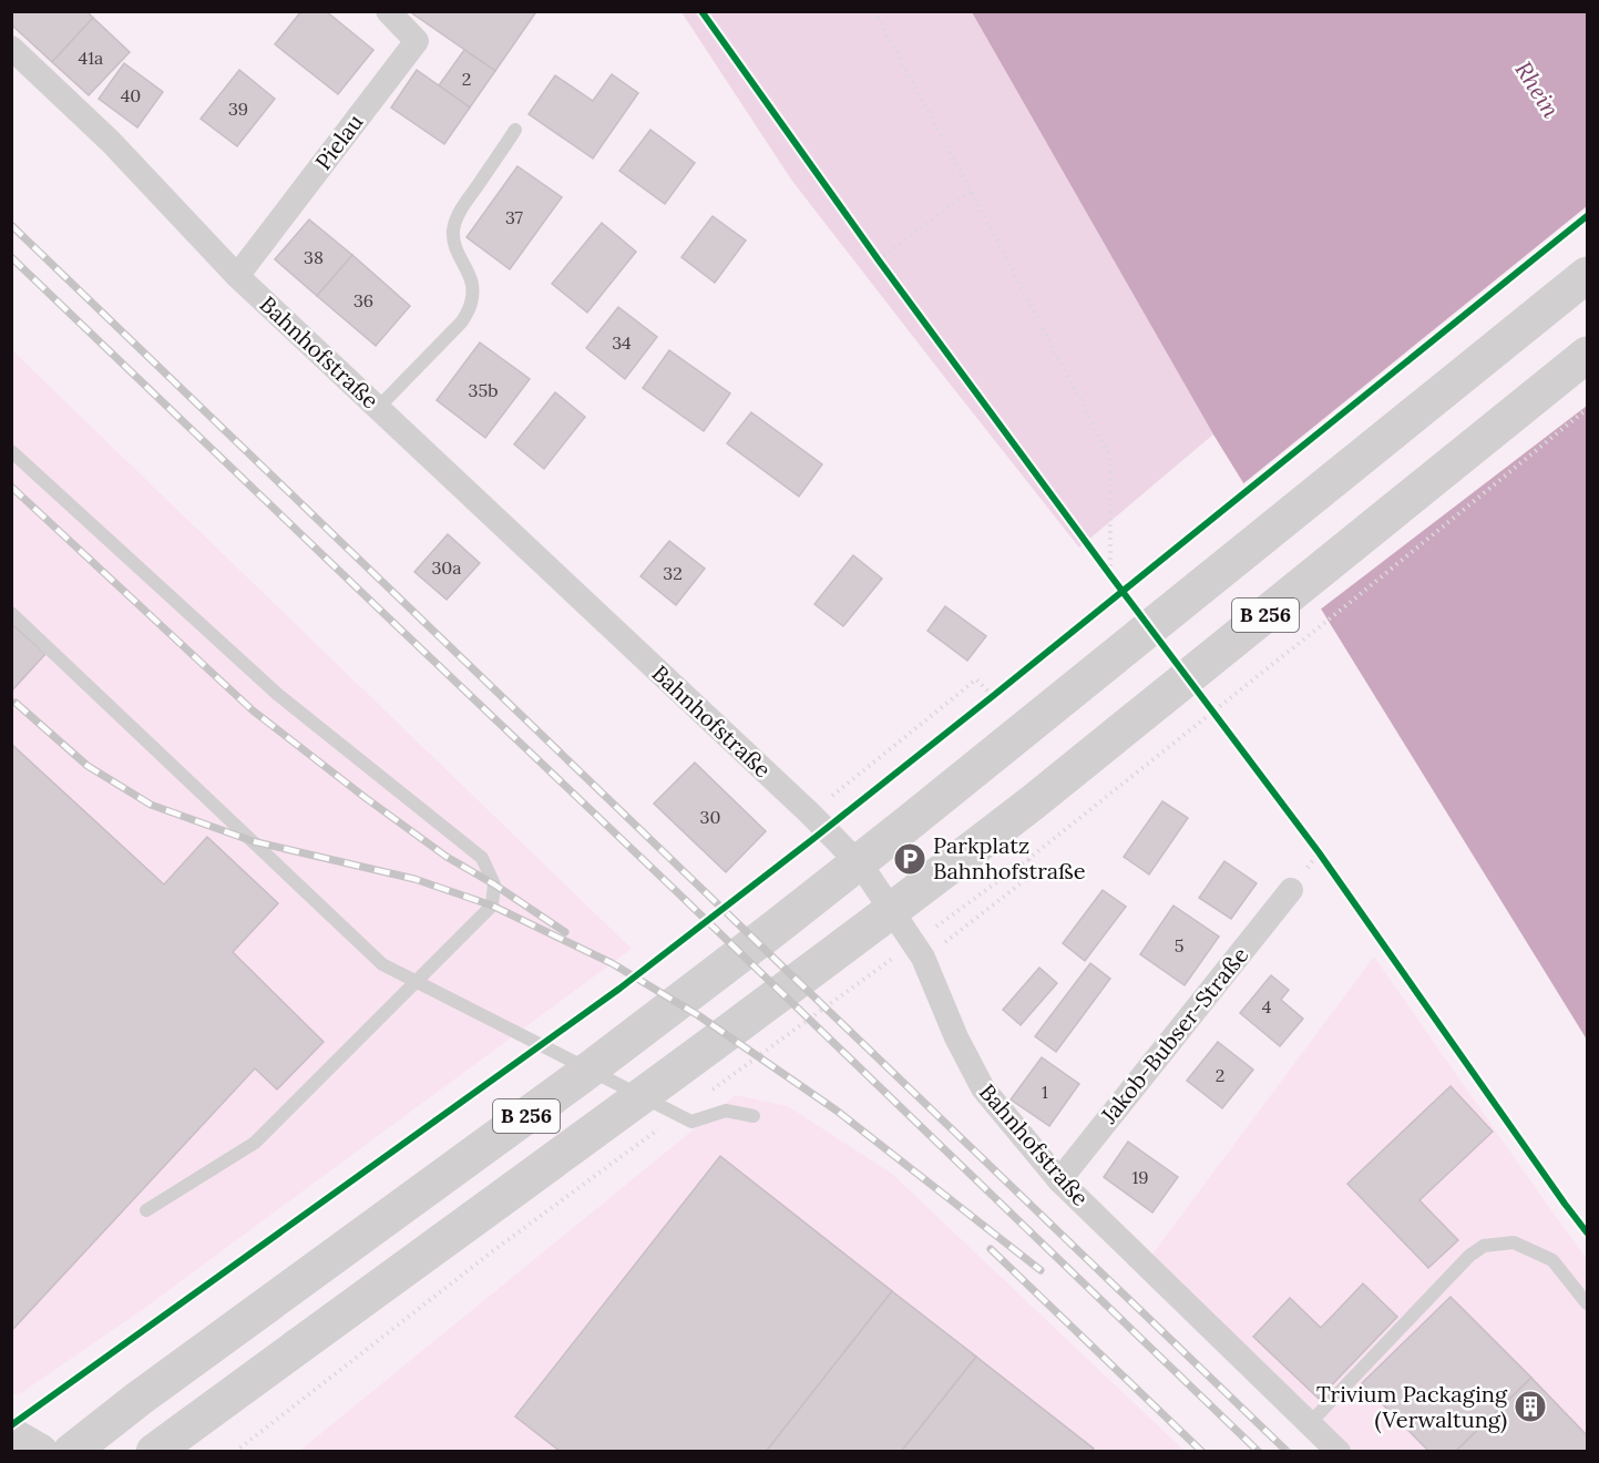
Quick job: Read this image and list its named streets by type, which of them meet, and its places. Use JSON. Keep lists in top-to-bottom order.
{
  "streets": {
    "main road": ["B 256"],
    "street": ["Pielau", "Bahnhofstraße", "Jakob-Bubser-Straße"]
  },
  "crossings": [
    ["Pielau", "Bahnhofstraße"],
    ["Bahnhofstraße", "Jakob-Bubser-Straße"]
  ],
  "water": ["Rhein"],
  "places": {
    "parking": ["Parkplatz Bahnhofstraße"],
    "building": ["Trivium Packaging (Verwaltung)"]
  },
  "house_numbers": [
    "41a",
    "2",
    "40",
    "39",
    "37",
    "38",
    "36",
    "34",
    "35b",
    "30a",
    "32",
    "30",
    "5",
    "4",
    "2",
    "1",
    "19"
  ]
}
